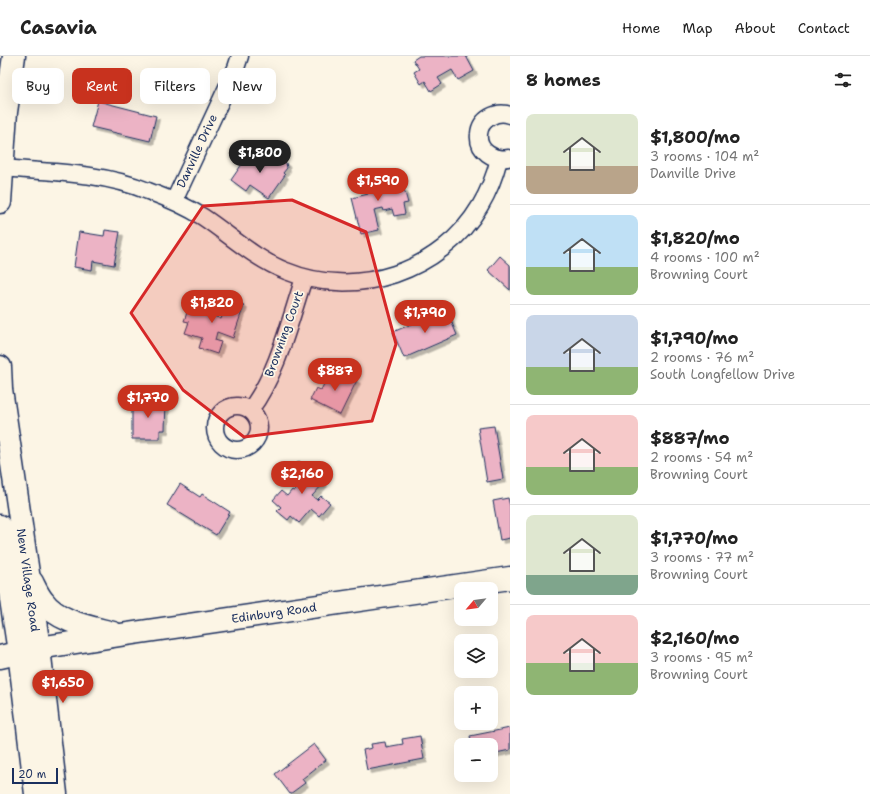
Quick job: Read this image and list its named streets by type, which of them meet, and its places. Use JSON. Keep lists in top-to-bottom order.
{
  "streets": {
    "main road": ["New Village Road", "Edinburg Road"],
    "street": ["Danville Drive", "Browning Court"]
  },
  "crossings": [
    ["New Village Road", "Edinburg Road"]
  ],
  "scale_bar": "20 m",
  "north": "bottom left",
  "page": {
    "header": "Casavia",
    "nav": [
      "Home",
      "Map",
      "About",
      "Contact"
    ],
    "heading": "8 homes",
    "chip": [
      "Buy",
      "Rent",
      "Filters",
      "New"
    ],
    "list": [
      {
        "name": "$1,800/mo",
        "note": "3 rooms · 104 m² · Danville Drive"
      },
      {
        "name": "$1,820/mo",
        "note": "4 rooms · 100 m² · Browning Court"
      },
      {
        "name": "$1,790/mo",
        "note": "2 rooms · 76 m² · South Longfellow Drive"
      },
      {
        "name": "$887/mo",
        "note": "2 rooms · 54 m² · Browning Court"
      },
      {
        "name": "$1,770/mo",
        "note": "3 rooms · 77 m² · Browning Court"
      },
      {
        "name": "$2,160/mo",
        "note": "3 rooms · 95 m² · Browning Court"
      }
    ],
    "price": [
      "$1,800",
      "$1,590",
      "$1,820",
      "$1,790",
      "$887",
      "$1,770",
      "$2,160",
      "$1,650"
    ],
    "map_buttons": ["+", "−"],
    "scale": "20 m"
  }
}
